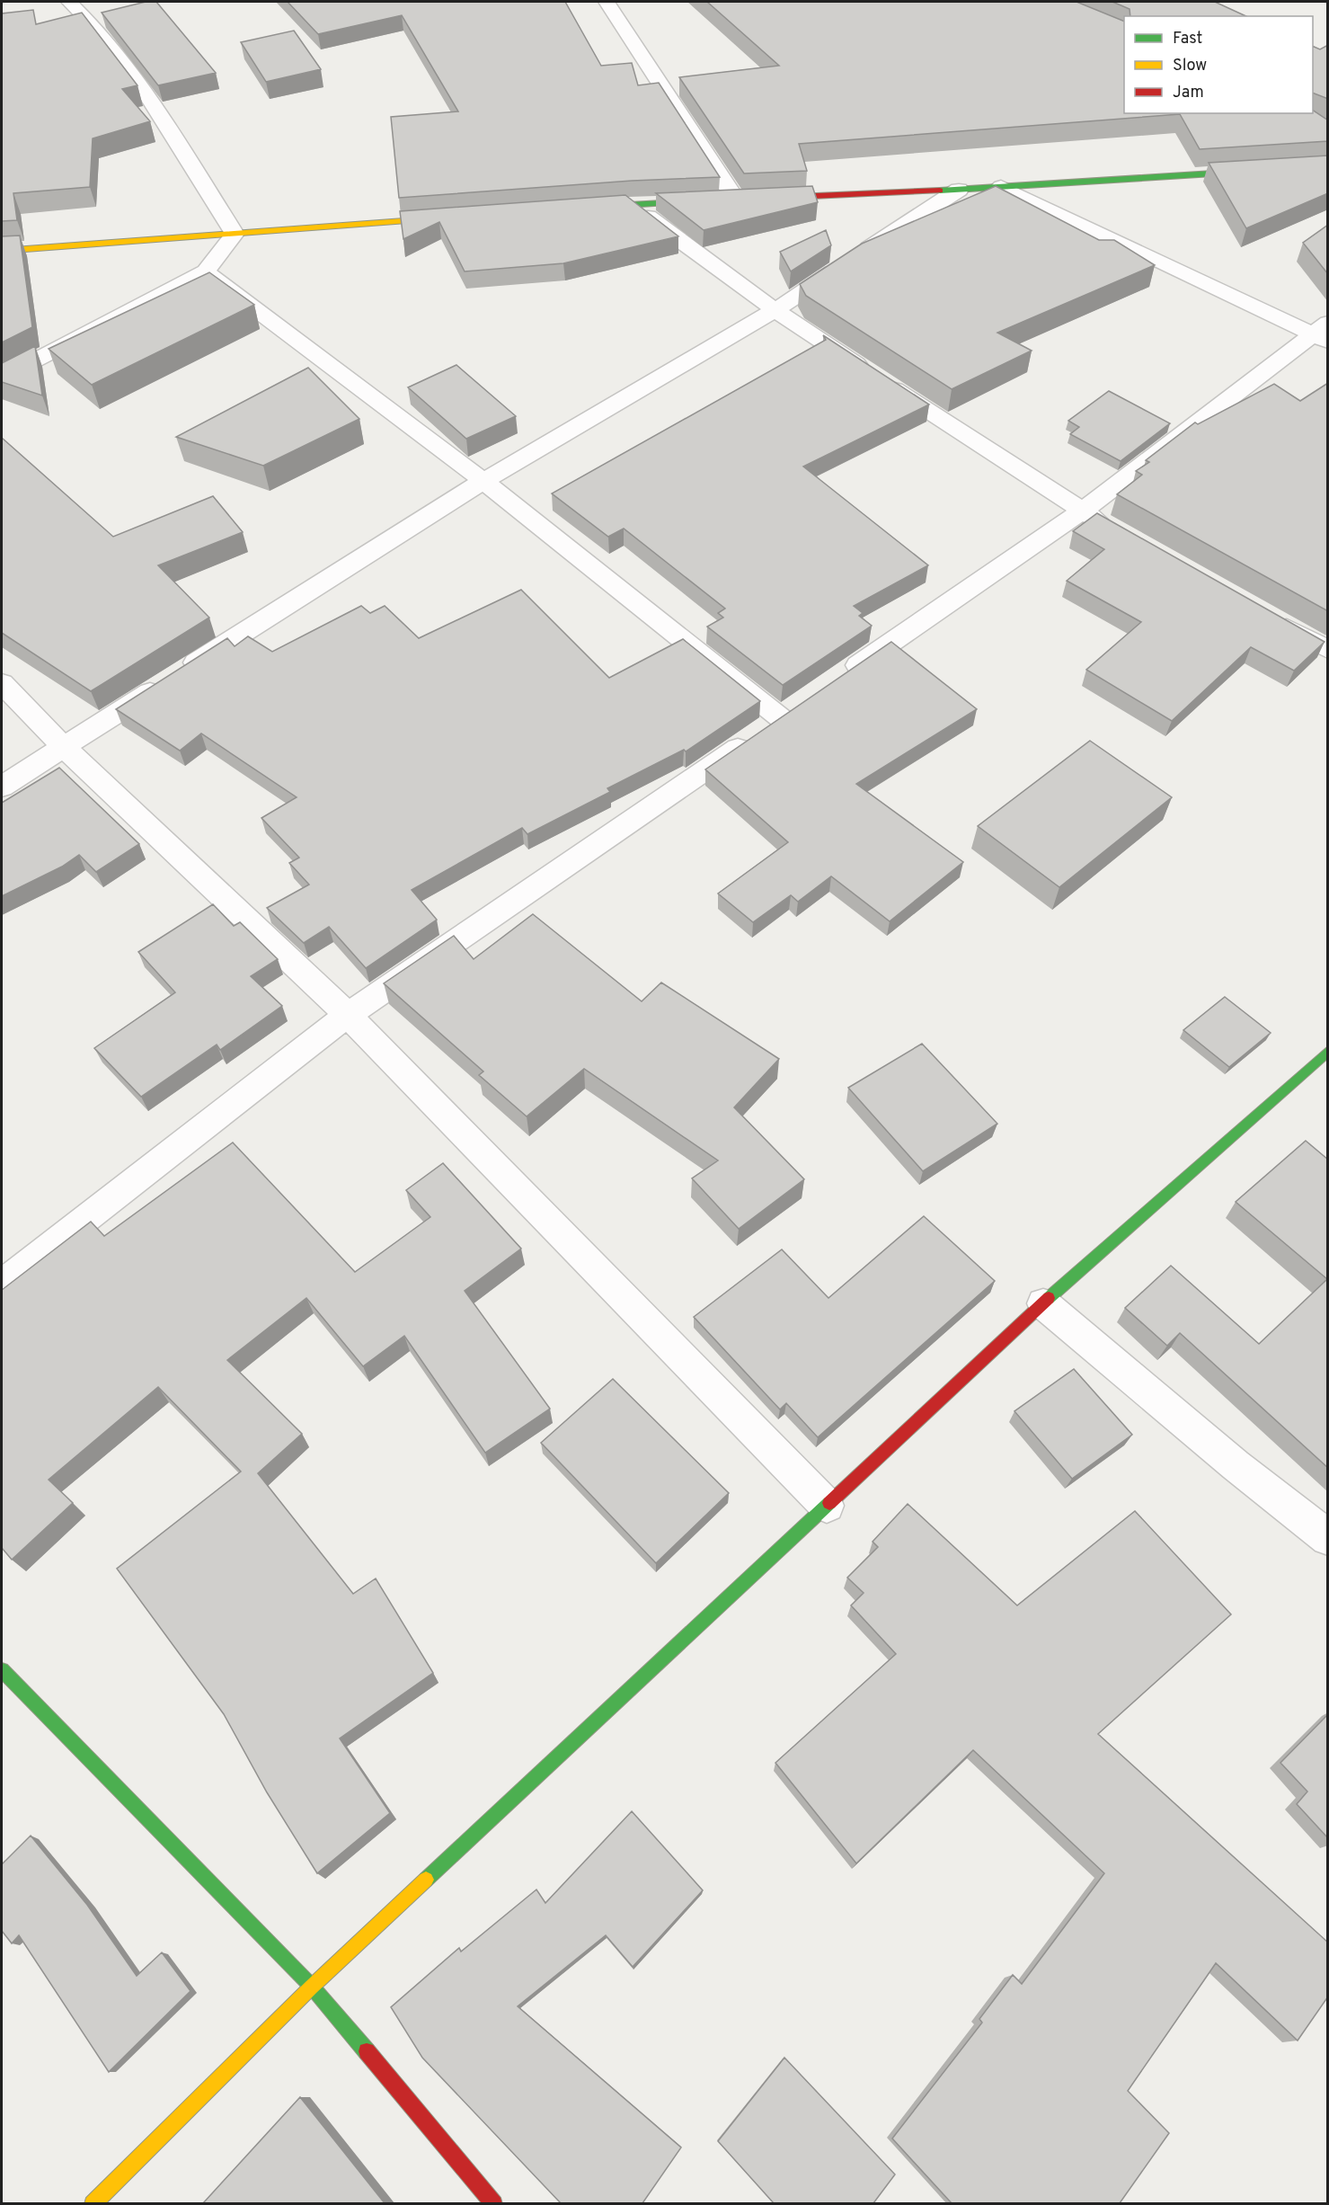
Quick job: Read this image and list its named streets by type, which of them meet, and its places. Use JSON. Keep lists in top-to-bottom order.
{
  "legend": ["Fast", "Slow", "Jam"]
}
